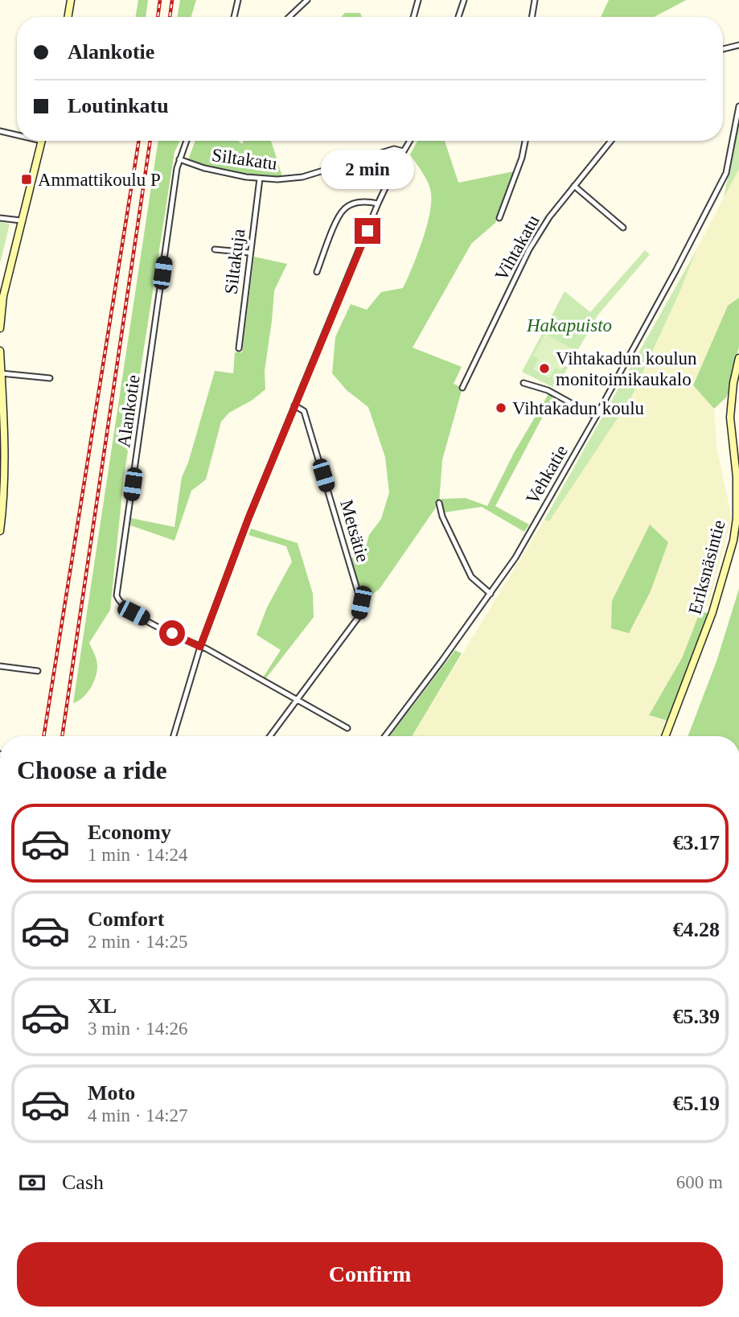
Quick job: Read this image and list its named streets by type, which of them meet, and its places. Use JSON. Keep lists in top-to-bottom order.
{
  "streets": {
    "street": [
      "Siltakatu",
      "Vihtakatu",
      "Siltakuja",
      "Alankotie",
      "Vehkatie",
      "Metsätie",
      "Eriksnäsintie"
    ]
  },
  "crossings": [
    ["Siltakatu", "Siltakuja"],
    ["Siltakatu", "Alankotie"],
    ["Alankotie", "Metsätie"]
  ],
  "parks": ["Hakapuisto"],
  "places": {
    "transit": ["Ammattikoulu P"],
    "other": ["Vihtakadun koulun monitoimikaukalo", "Vihtakadun koulu"]
  },
  "page": {
    "banner": ["Alankotie", "Loutinkatu"],
    "bubble": "2 min",
    "heading": "Choose a ride",
    "list": [
      {
        "name": "Economy",
        "note": "1 min · 14:24",
        "value": "€3.17"
      },
      {
        "name": "Comfort",
        "note": "2 min · 14:25",
        "value": "€4.28"
      },
      {
        "name": "XL",
        "note": "3 min · 14:26",
        "value": "€5.39"
      },
      {
        "name": "Moto",
        "note": "4 min · 14:27",
        "value": "€5.19"
      }
    ],
    "pay": ["Cash", "600 m"],
    "buttons": "Confirm"
  }
}
